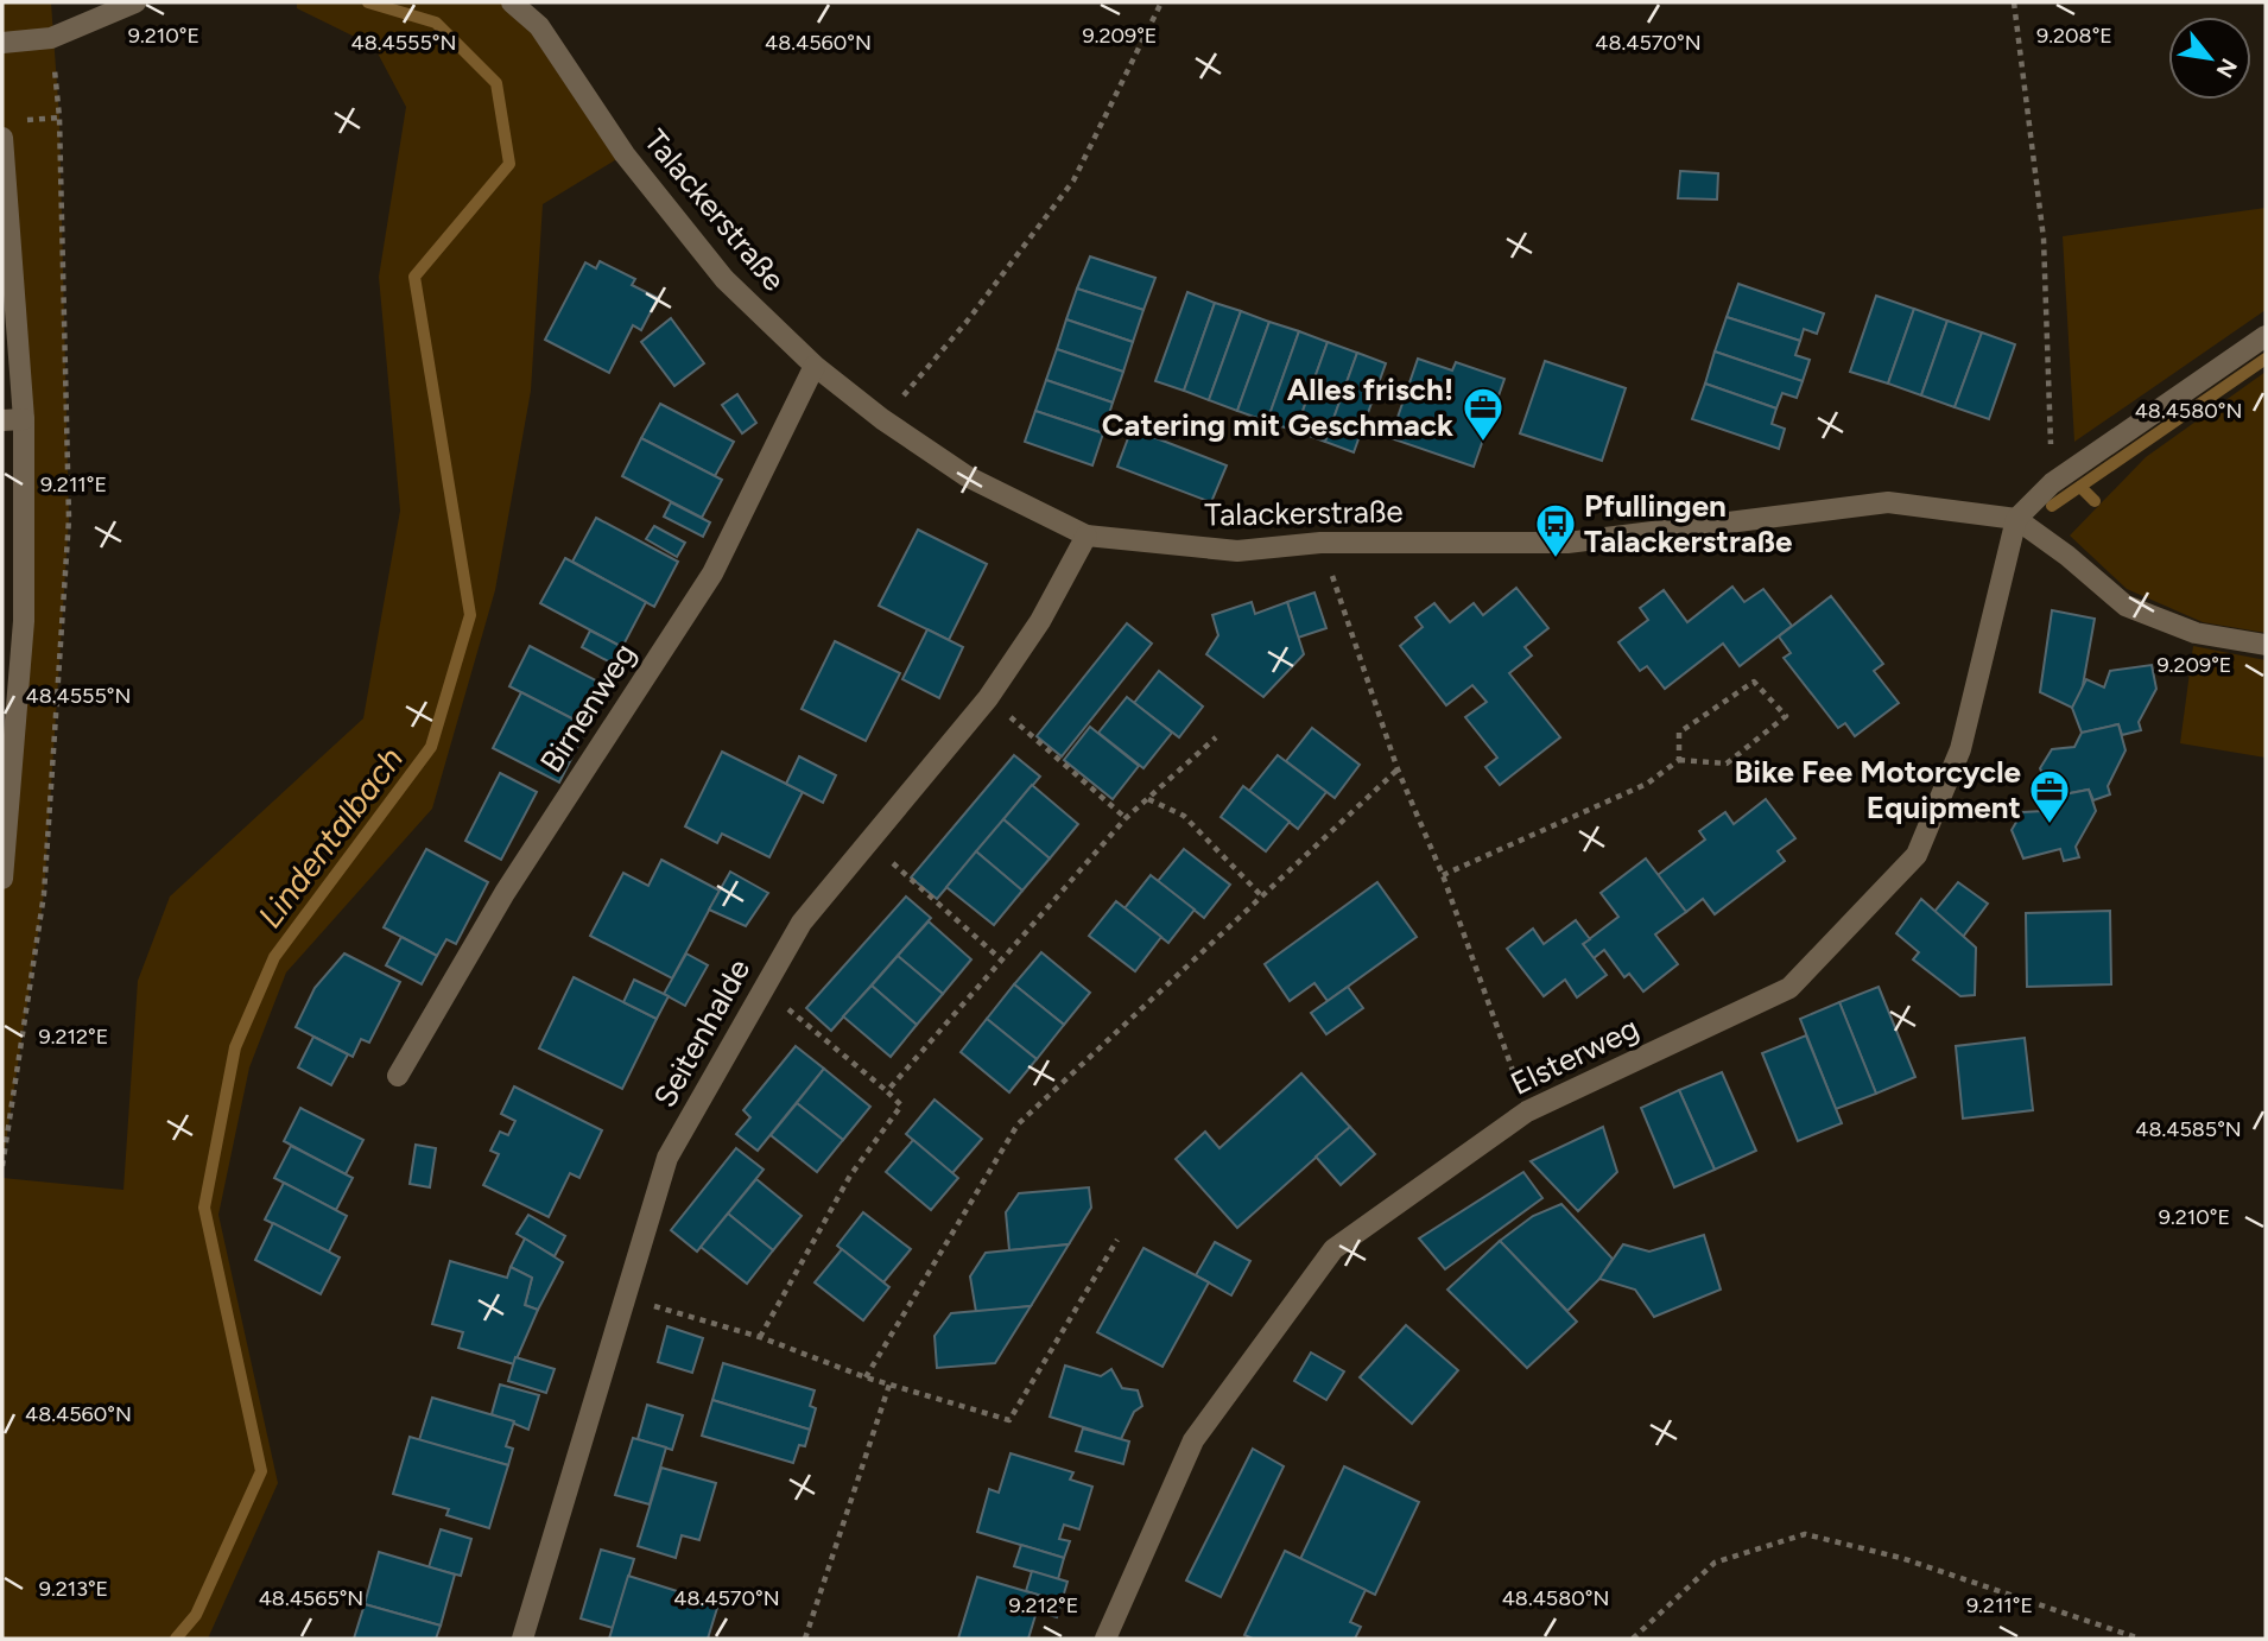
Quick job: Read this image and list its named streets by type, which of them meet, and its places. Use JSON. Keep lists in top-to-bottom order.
{
  "streets": {
    "street": [
      "Talackerstraße",
      "Birnenweg",
      "Seitenhalde",
      "Elsterweg"
    ]
  },
  "crossings": [
    ["Talackerstraße", "Birnenweg"],
    ["Talackerstraße", "Seitenhalde"],
    ["Talackerstraße", "Elsterweg"]
  ],
  "water": ["Lindentalbach"],
  "places": {
    "office": ["Alles frisch! Catering mit Geschmack", "Bike Fee Motorcycle Equipment"],
    "bus stop": ["Pfullingen Talackerstraße"]
  },
  "north": "bottom right",
  "coordinates": [
    "9.210°E",
    "9.209°E",
    "9.208°E",
    "48.4555°N",
    "48.4560°N",
    "48.4570°N",
    "48.4580°N",
    "9.211°E",
    "9.212°E",
    "48.4585°N",
    "9.213°E",
    "48.4565°N"
  ]
}
